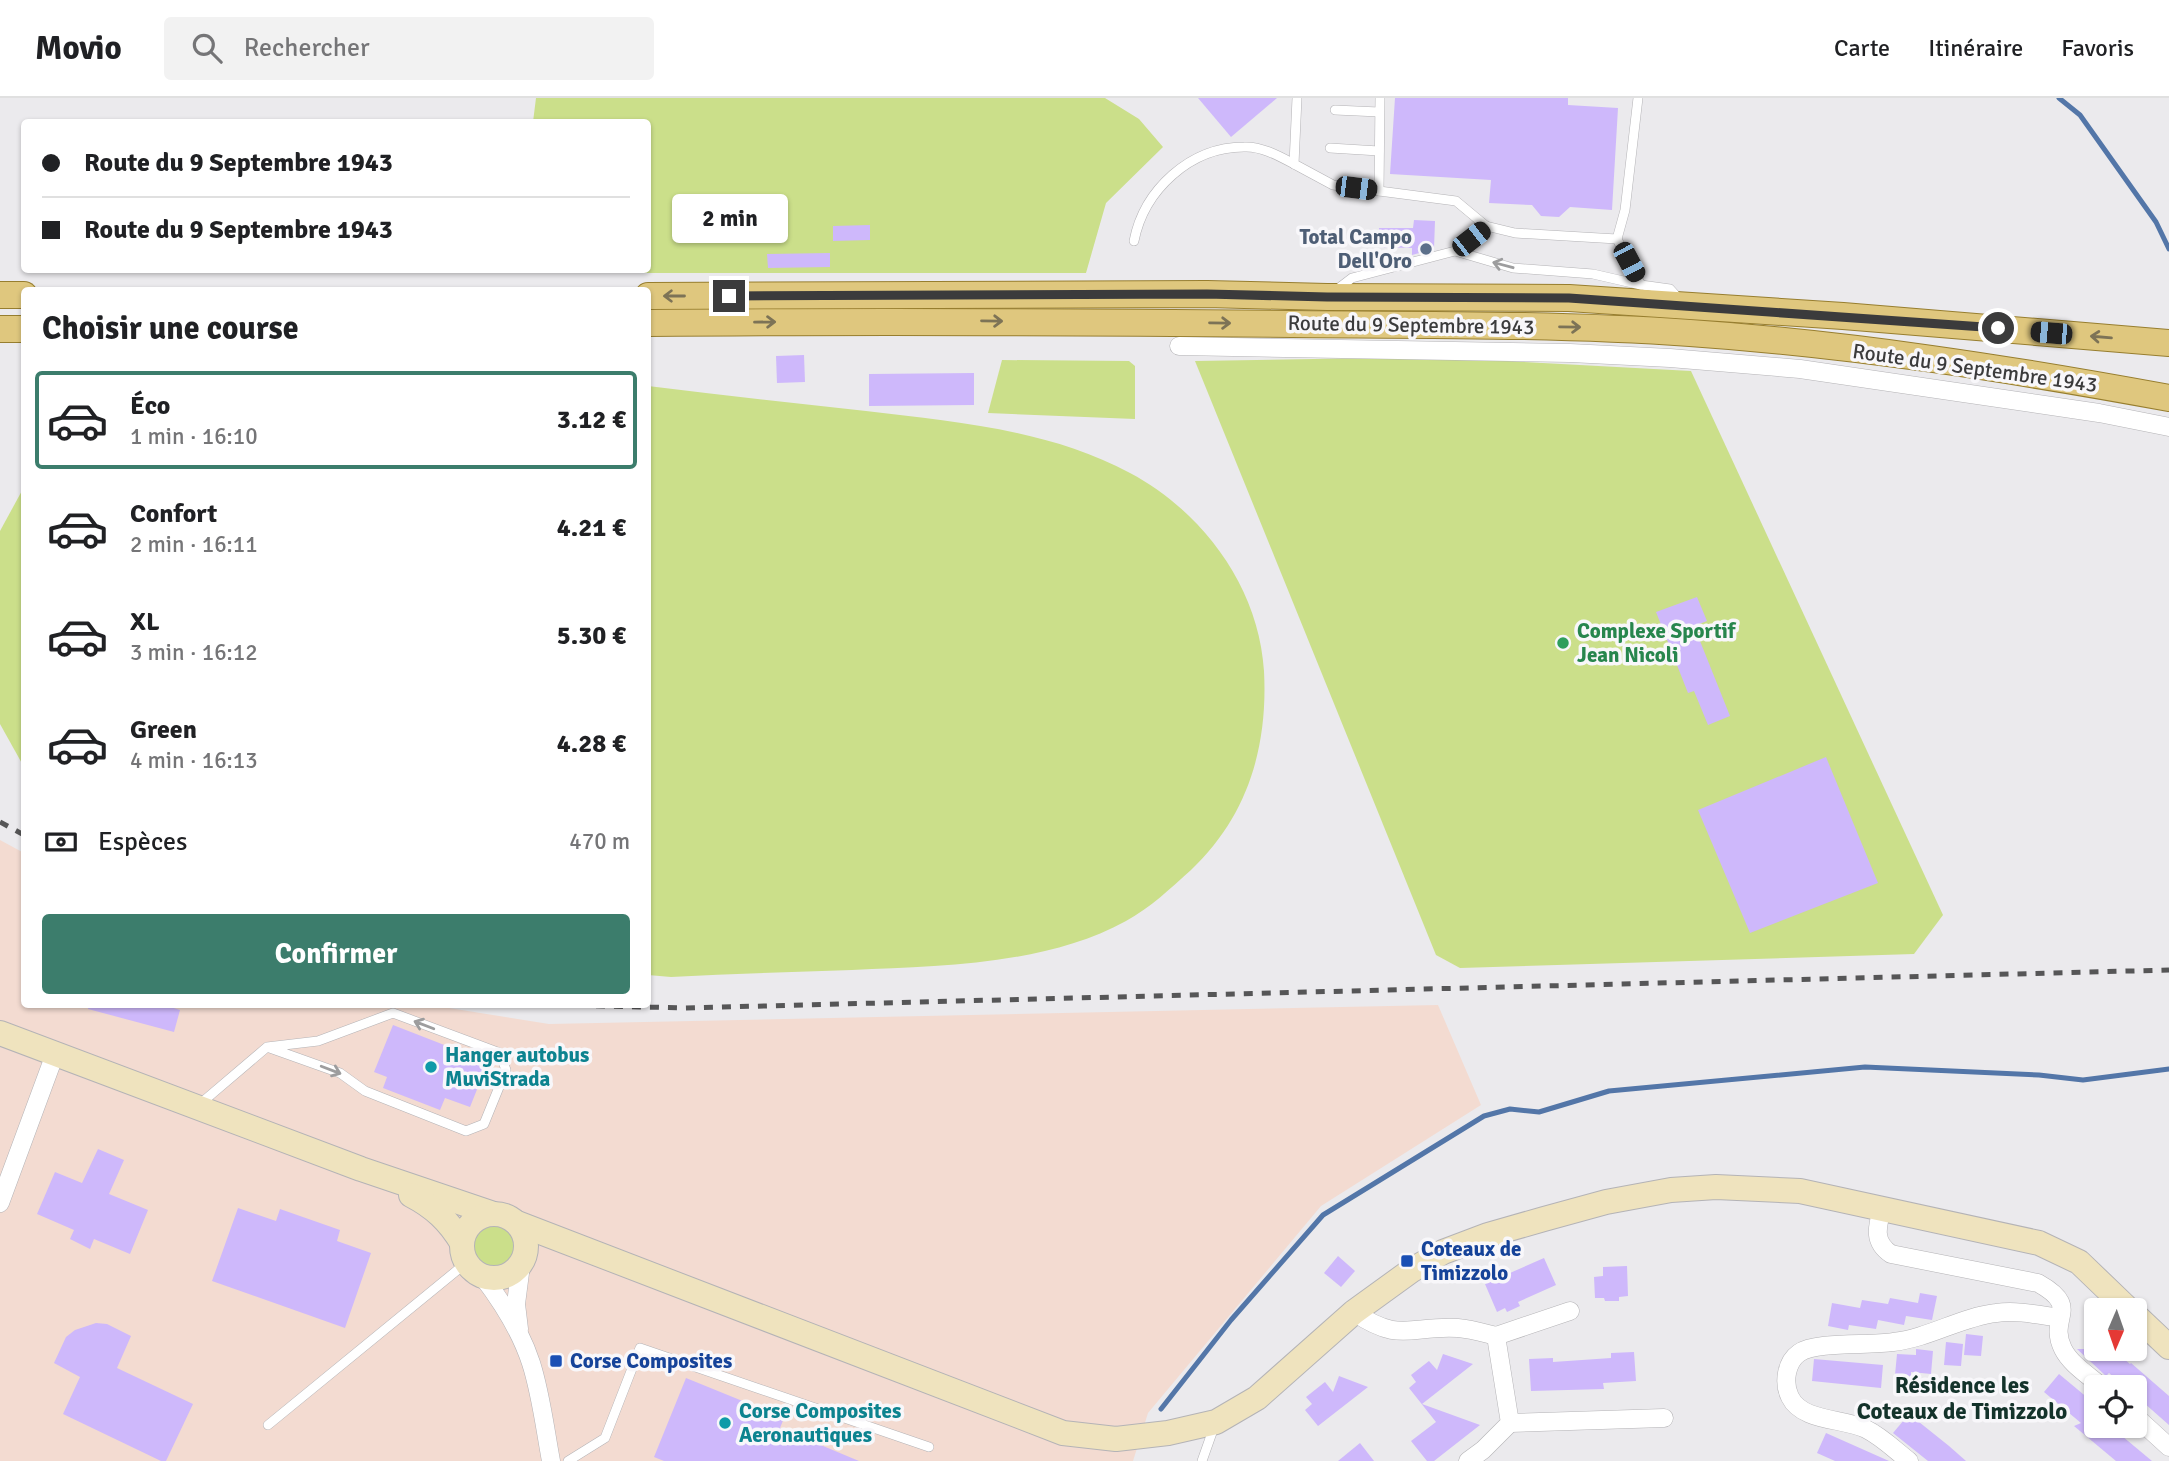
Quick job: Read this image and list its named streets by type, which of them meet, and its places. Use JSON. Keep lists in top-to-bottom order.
{
  "streets": {
    "main road": ["Route du 9 Septembre 1943"]
  },
  "districts": ["Résidence les Coteaux de Timizzolo"],
  "places": {
    "other": [
      "Total Campo Dell'Oro",
      "Complexe Sportif Jean Nicoli",
      "Hanger autobus MuviStrada",
      "Corse Composites Aeronautiques"
    ],
    "transit": ["Coteaux de Timizzolo", "Corse Composites"]
  },
  "north": "bottom",
  "page": {
    "header": "Movio",
    "search": "Rechercher",
    "nav": ["Carte", "Itinéraire", "Favoris"],
    "banner": ["Route du 9 Septembre 1943", "Route du 9 Septembre 1943"],
    "bubble": "2 min",
    "heading": "Choisir une course",
    "list": [
      {
        "name": "Éco",
        "note": "1 min · 16:10",
        "value": "3.12 €"
      },
      {
        "name": "Confort",
        "note": "2 min · 16:11",
        "value": "4.21 €"
      },
      {
        "name": "XL",
        "note": "3 min · 16:12",
        "value": "5.30 €"
      },
      {
        "name": "Green",
        "note": "4 min · 16:13",
        "value": "4.28 €"
      }
    ],
    "pay": ["Espèces", "470 m"],
    "buttons": "Confirmer"
  }
}
